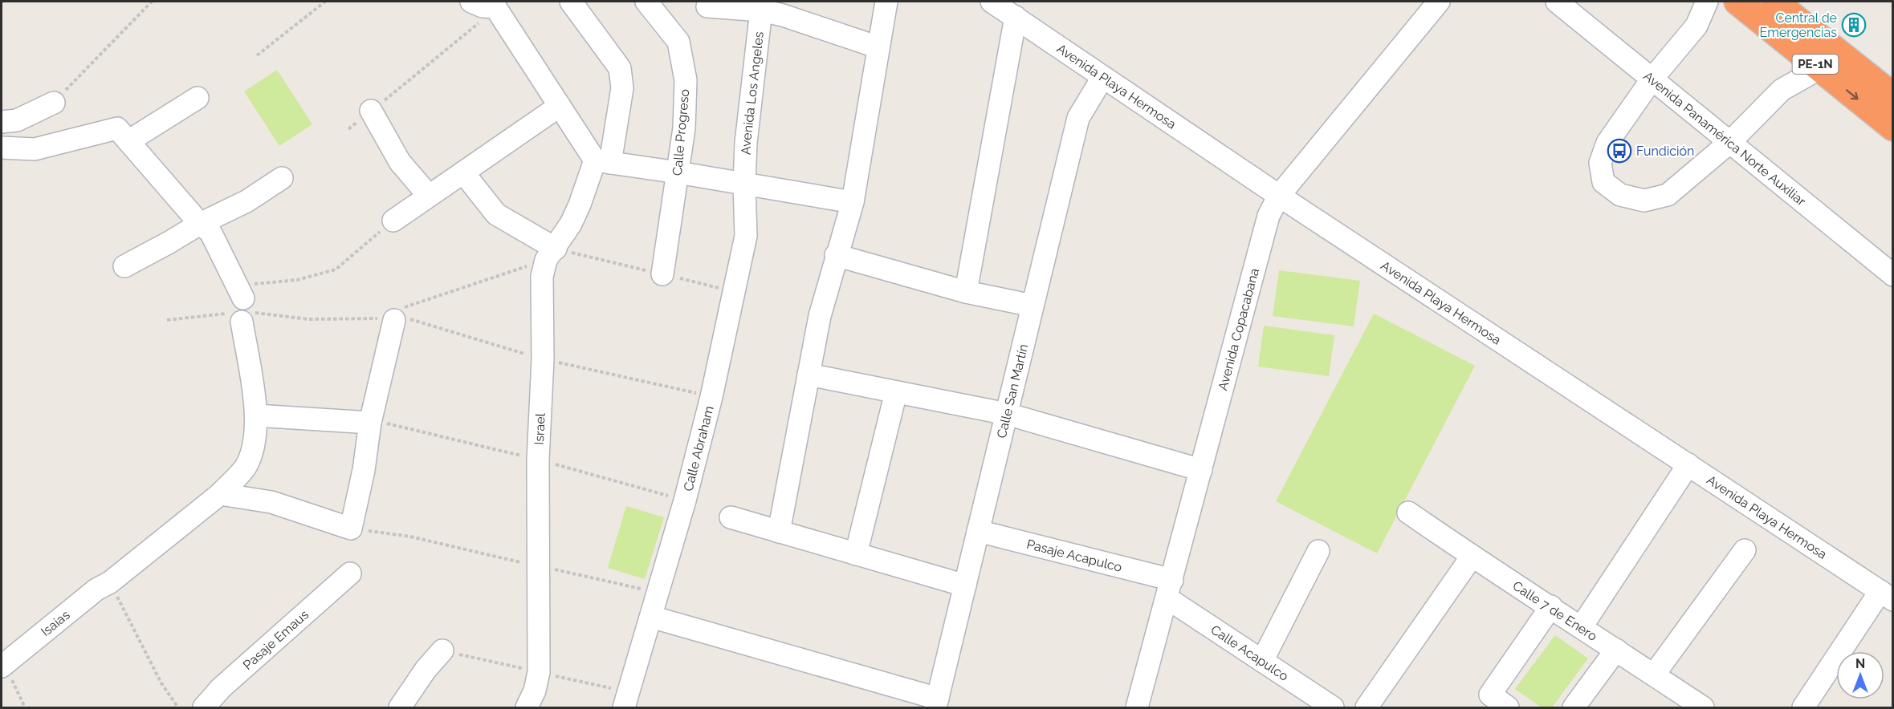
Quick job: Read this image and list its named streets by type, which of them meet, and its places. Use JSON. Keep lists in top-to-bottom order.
{
  "streets": {
    "highway": ["PE-1N"],
    "street": [
      "Avenida Playa Hermosa",
      "Avenida Los Angeles",
      "Calle Progreso",
      "Avenida Panamérica Norte Auxiliar",
      "Avenida Copacabana",
      "Calle San Martín",
      "Israel",
      "Calle Abraham",
      "Pasaje Acapulco",
      "Calle 7 de Enero",
      "Isaias",
      "Pasaje Emaus",
      "Calle Acapulco"
    ]
  },
  "crossings": [
    ["Avenida Playa Hermosa", "Avenida Copacabana"],
    ["Avenida Playa Hermosa", "Calle San Martín"],
    ["Avenida Los Angeles", "Calle Abraham"],
    ["Avenida Copacabana", "Pasaje Acapulco"],
    ["Avenida Copacabana", "Calle Acapulco"],
    ["Calle San Martín", "Pasaje Acapulco"],
    ["Pasaje Acapulco", "Calle Acapulco"]
  ],
  "places": {
    "building": ["Central de Emergencias"],
    "bus stop": ["Fundición"]
  },
  "north": "top"
}
